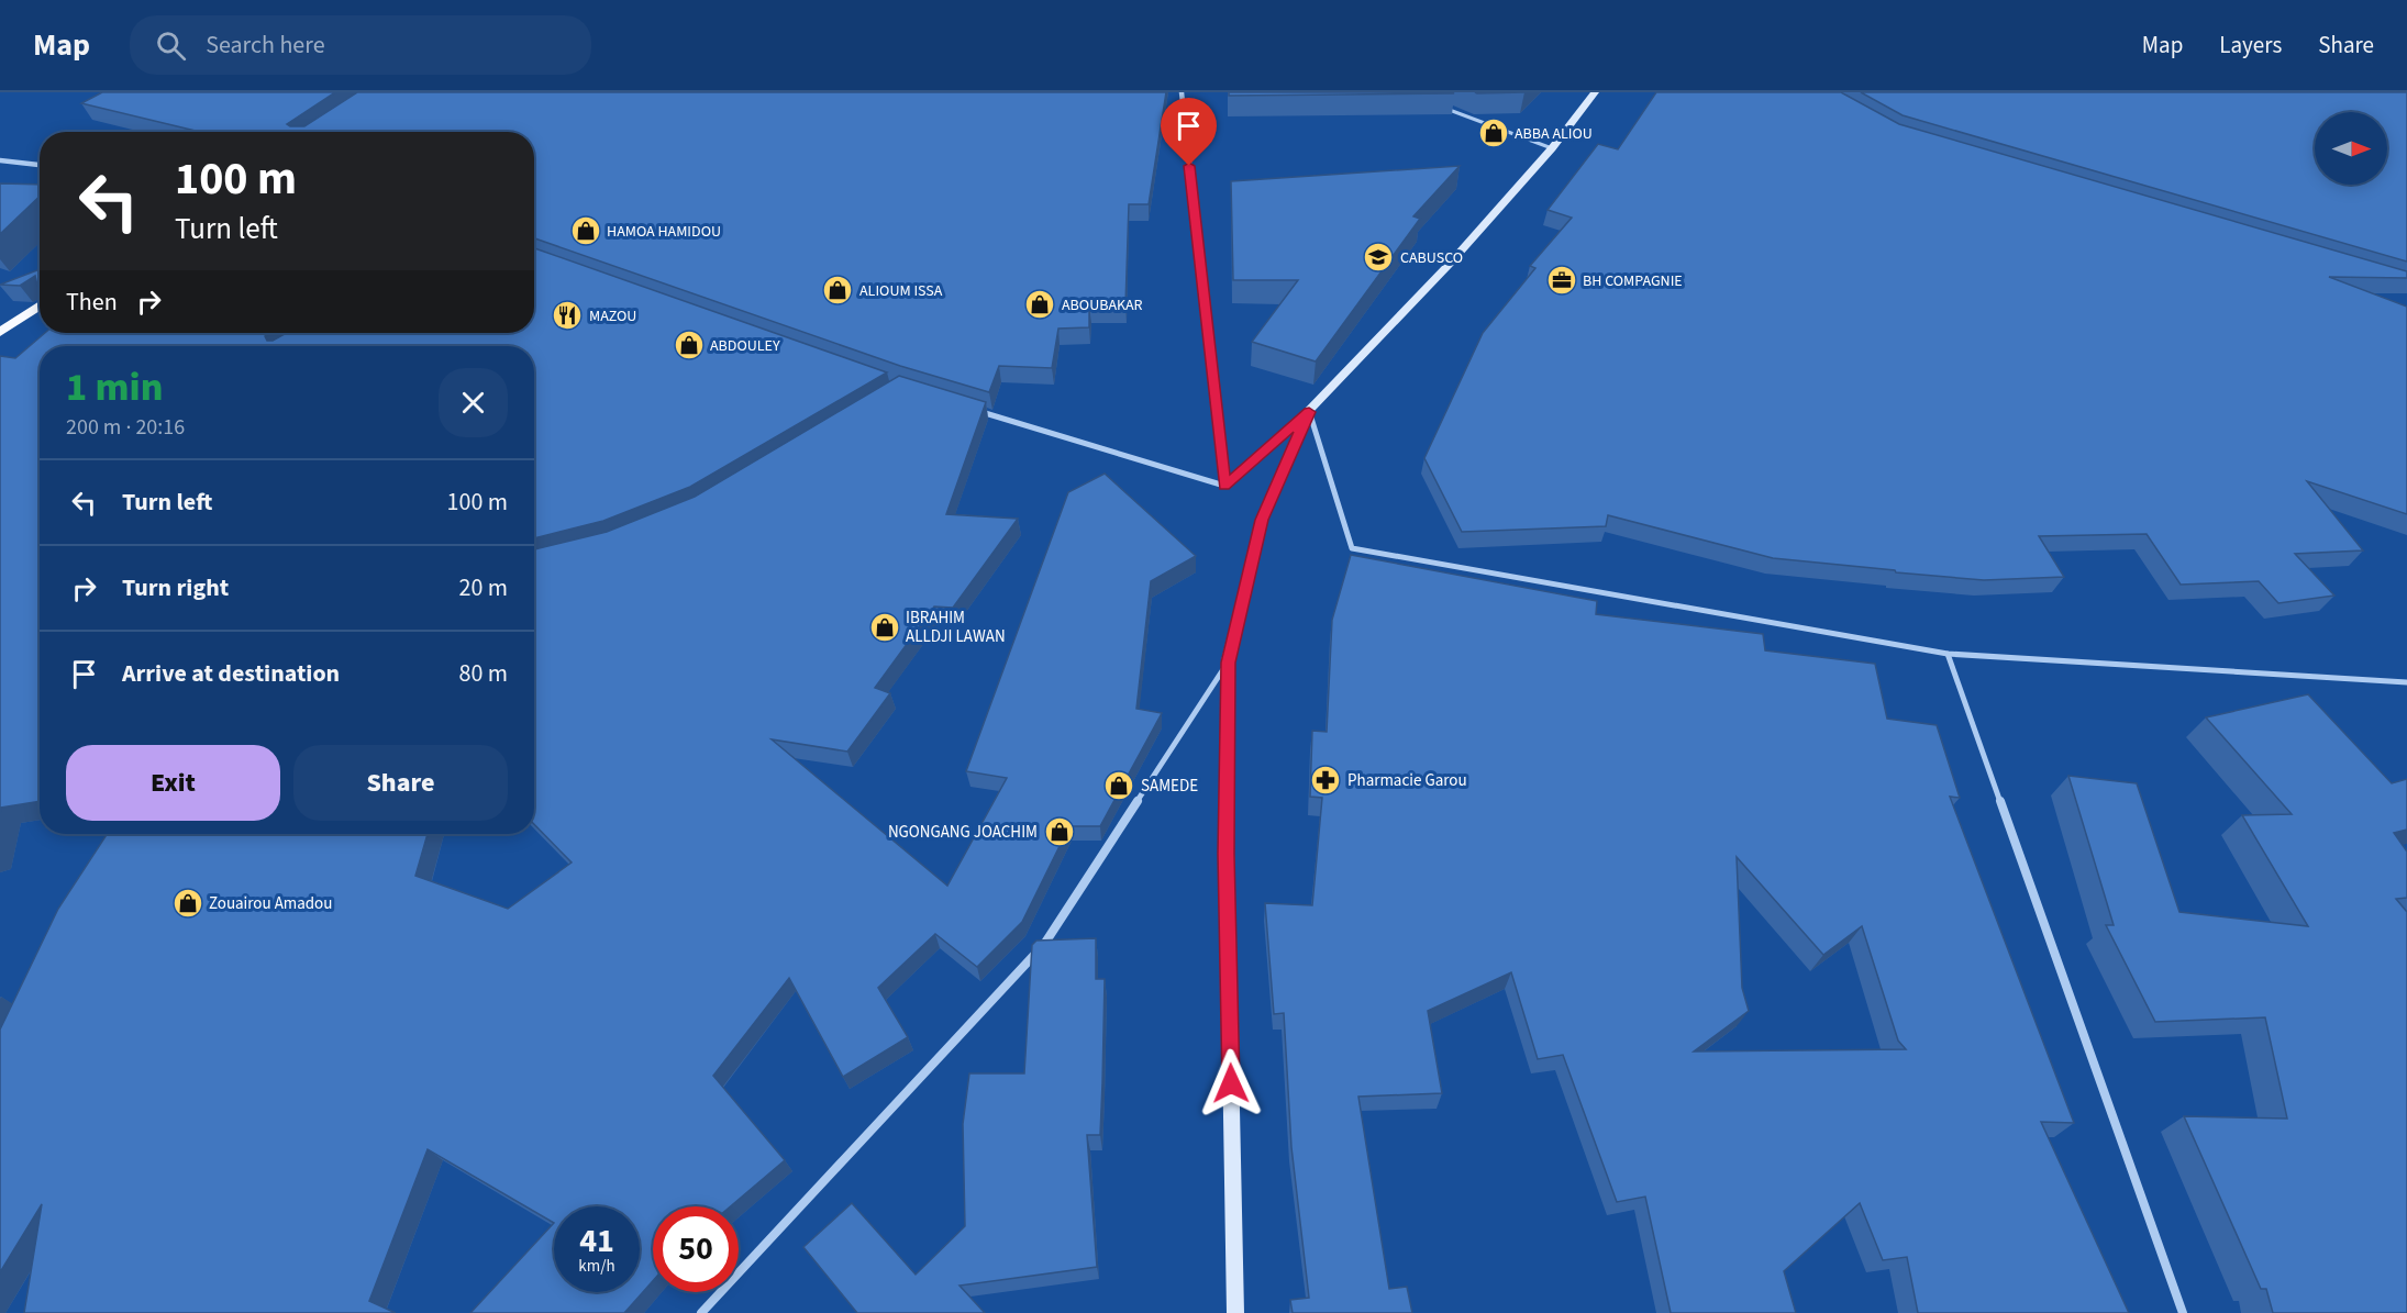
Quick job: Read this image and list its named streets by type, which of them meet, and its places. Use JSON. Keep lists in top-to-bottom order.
{
  "places": {
    "shop": [
      "ABBA ALIOU",
      "HAMOA HAMIDOU",
      "ALIOUM ISSA",
      "ABOUBAKAR",
      "ABDOULEY",
      "IBRAHIM ALLDJI LAWAN",
      "SAMEDE",
      "NGONGANG JOACHIM",
      "Zouairou Amadou"
    ],
    "school or university": ["CABUSCO"],
    "office": ["BH COMPAGNIE"],
    "restaurant": ["MAZOU"],
    "pharmacy": ["Pharmacie Garou"]
  },
  "north": "right",
  "page": {
    "header": "Map",
    "search": "Search here",
    "nav": ["Map", "Layers", "Share"],
    "turn": ["100 m", "Turn left"],
    "then": "Then",
    "heading": ["1 min", "200 m · 20:16"],
    "list": [
      {
        "name": "Turn left",
        "value": "100 m"
      },
      {
        "name": "Turn right",
        "value": "20 m"
      },
      {
        "name": "Arrive at destination",
        "value": "80 m"
      }
    ],
    "buttons": ["Exit", "Share"],
    "speed": "41 km/h",
    "limit": "50"
  }
}
